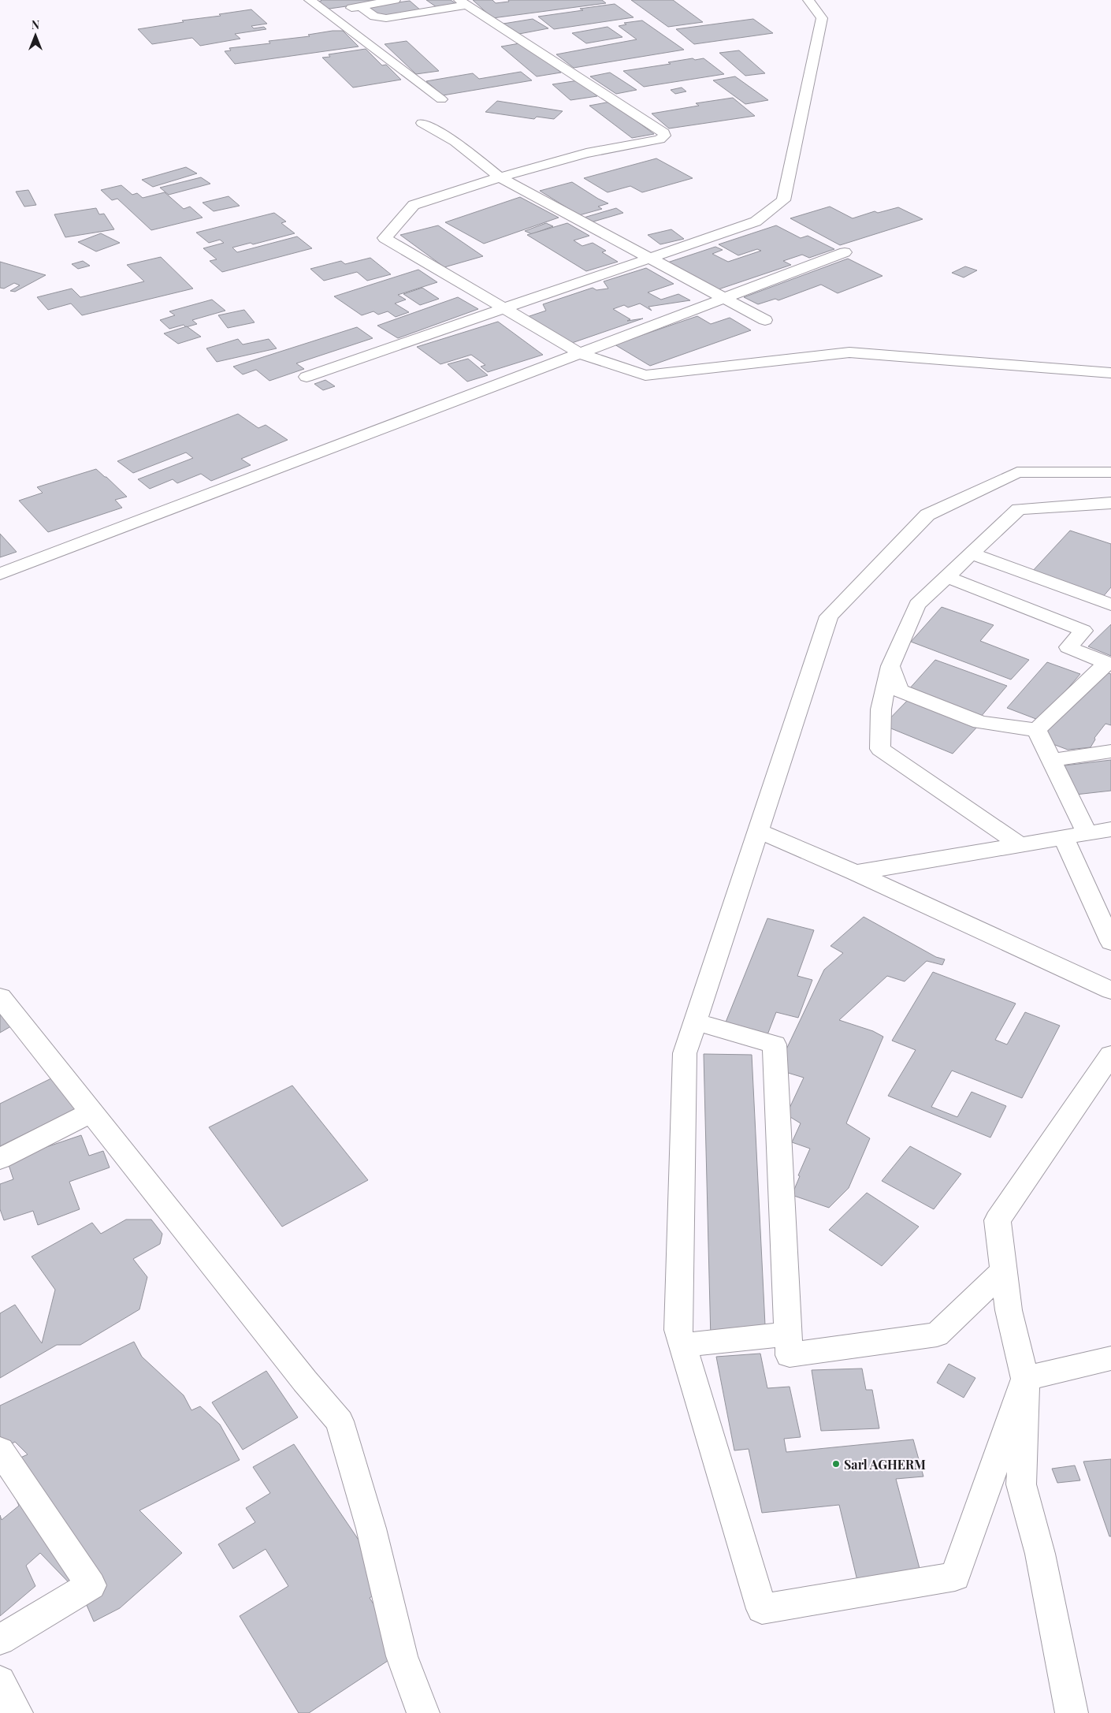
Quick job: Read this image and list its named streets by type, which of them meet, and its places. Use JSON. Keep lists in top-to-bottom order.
{
  "places": ["Sarl AGHERM"],
  "north": "top"
}
